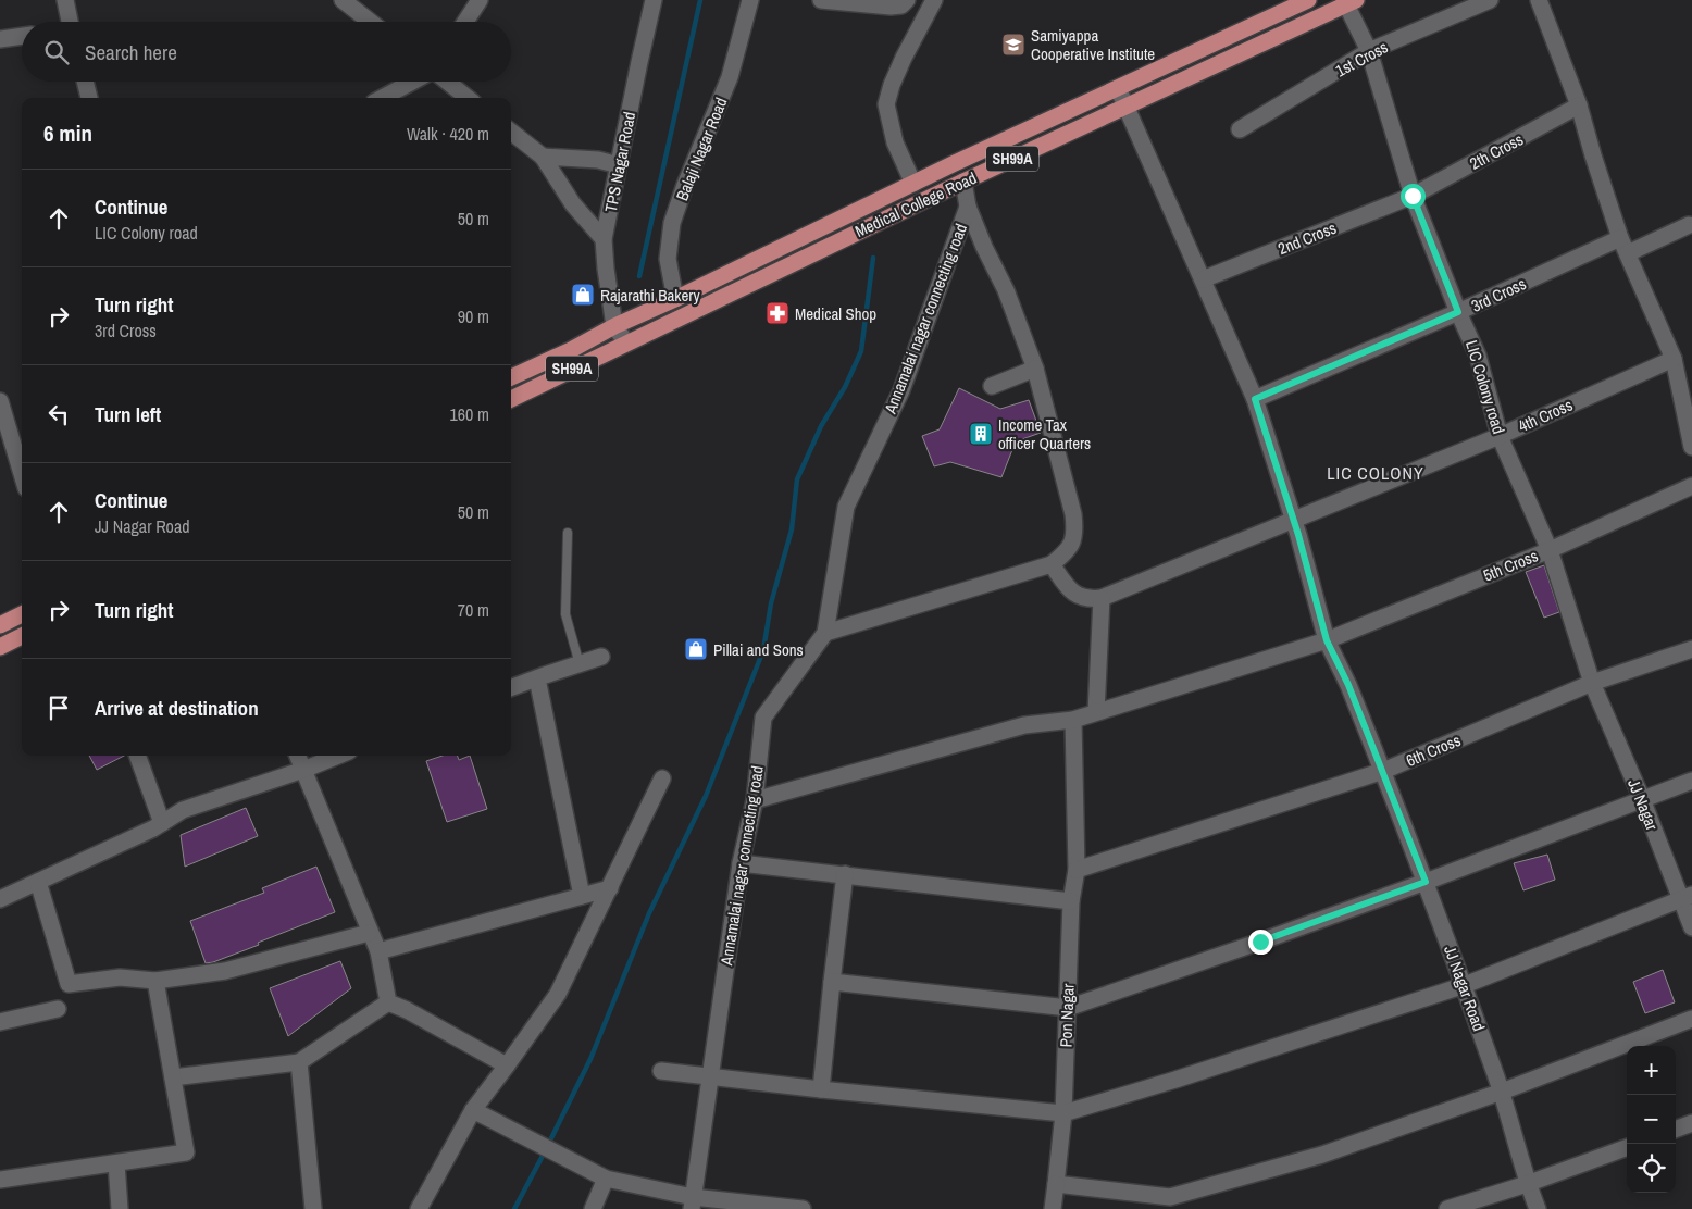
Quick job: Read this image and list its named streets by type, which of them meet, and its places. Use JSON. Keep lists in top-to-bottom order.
{
  "streets": {
    "main road": ["SH99A", "Medical College Road"],
    "street": [
      "1st Cross",
      "Balaji Nagar Road",
      "2th Cross",
      "TPS Nagar Road",
      "2nd Cross",
      "3rd Cross",
      "Annamalai nagar connecting road",
      "LIC Colony road",
      "4th Cross",
      "5th Cross",
      "6th Cross",
      "JJ Nagar",
      "JJ Nagar Road",
      "Pon Nagar"
    ]
  },
  "crossings": [
    ["1st Cross", "LIC Colony road"],
    ["Balaji Nagar Road", "Medical College Road"],
    ["2th Cross", "2nd Cross"],
    ["2th Cross", "LIC Colony road"],
    ["TPS Nagar Road", "Medical College Road"],
    ["Medical College Road", "LIC Colony road"],
    ["Medical College Road", "JJ Nagar Road"],
    ["2nd Cross", "LIC Colony road"],
    ["2nd Cross", "JJ Nagar Road"],
    ["3rd Cross", "LIC Colony road"],
    ["3rd Cross", "JJ Nagar Road"],
    ["Annamalai nagar connecting road", "5th Cross"],
    ["LIC Colony road", "4th Cross"],
    ["LIC Colony road", "5th Cross"],
    ["LIC Colony road", "6th Cross"],
    ["LIC Colony road", "JJ Nagar"],
    ["4th Cross", "JJ Nagar Road"],
    ["5th Cross", "JJ Nagar Road"],
    ["5th Cross", "Pon Nagar"],
    ["6th Cross", "JJ Nagar"],
    ["6th Cross", "JJ Nagar Road"],
    ["6th Cross", "Pon Nagar"]
  ],
  "districts": ["LIC COLONY"],
  "places": {
    "school or university": ["Samiyappa Cooperative Institute"],
    "shop": ["Rajarathi Bakery", "Pillai and Sons"],
    "pharmacy": ["Medical Shop"],
    "building": ["Income Tax officer Quarters"]
  },
  "page": {
    "search": "Search here",
    "heading": ["6 min", "Walk · 420 m"],
    "list": [
      ["Continue", "LIC Colony road", "50 m"],
      ["Turn right", "3rd Cross", "90 m"],
      ["Turn left", "160 m"],
      ["Continue", "JJ Nagar Road", "50 m"],
      ["Turn right", "70 m"],
      "Arrive at destination"
    ],
    "map_buttons": ["+", "−"]
  }
}
